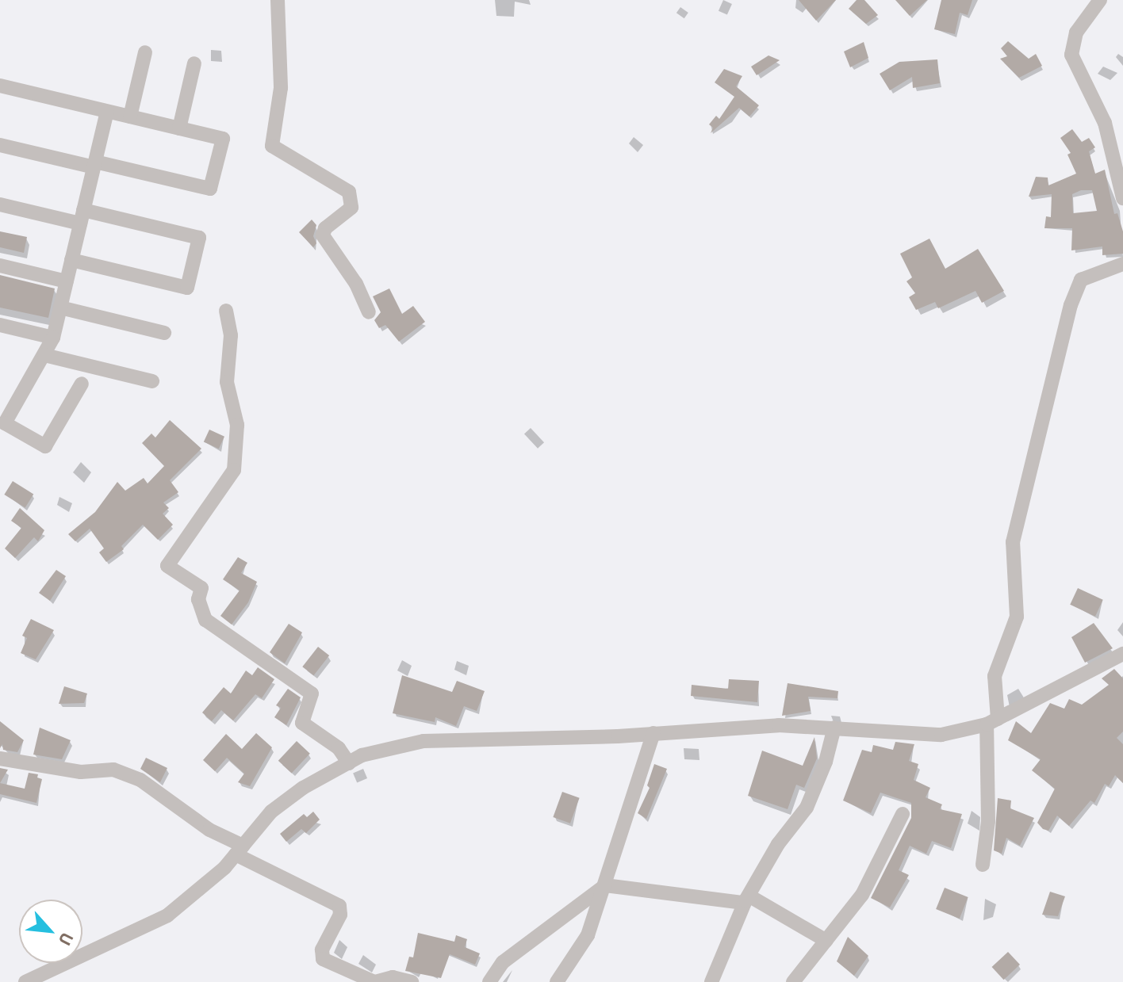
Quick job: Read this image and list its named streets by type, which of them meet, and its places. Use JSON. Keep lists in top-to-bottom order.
{
  "north": "bottom right"
}
